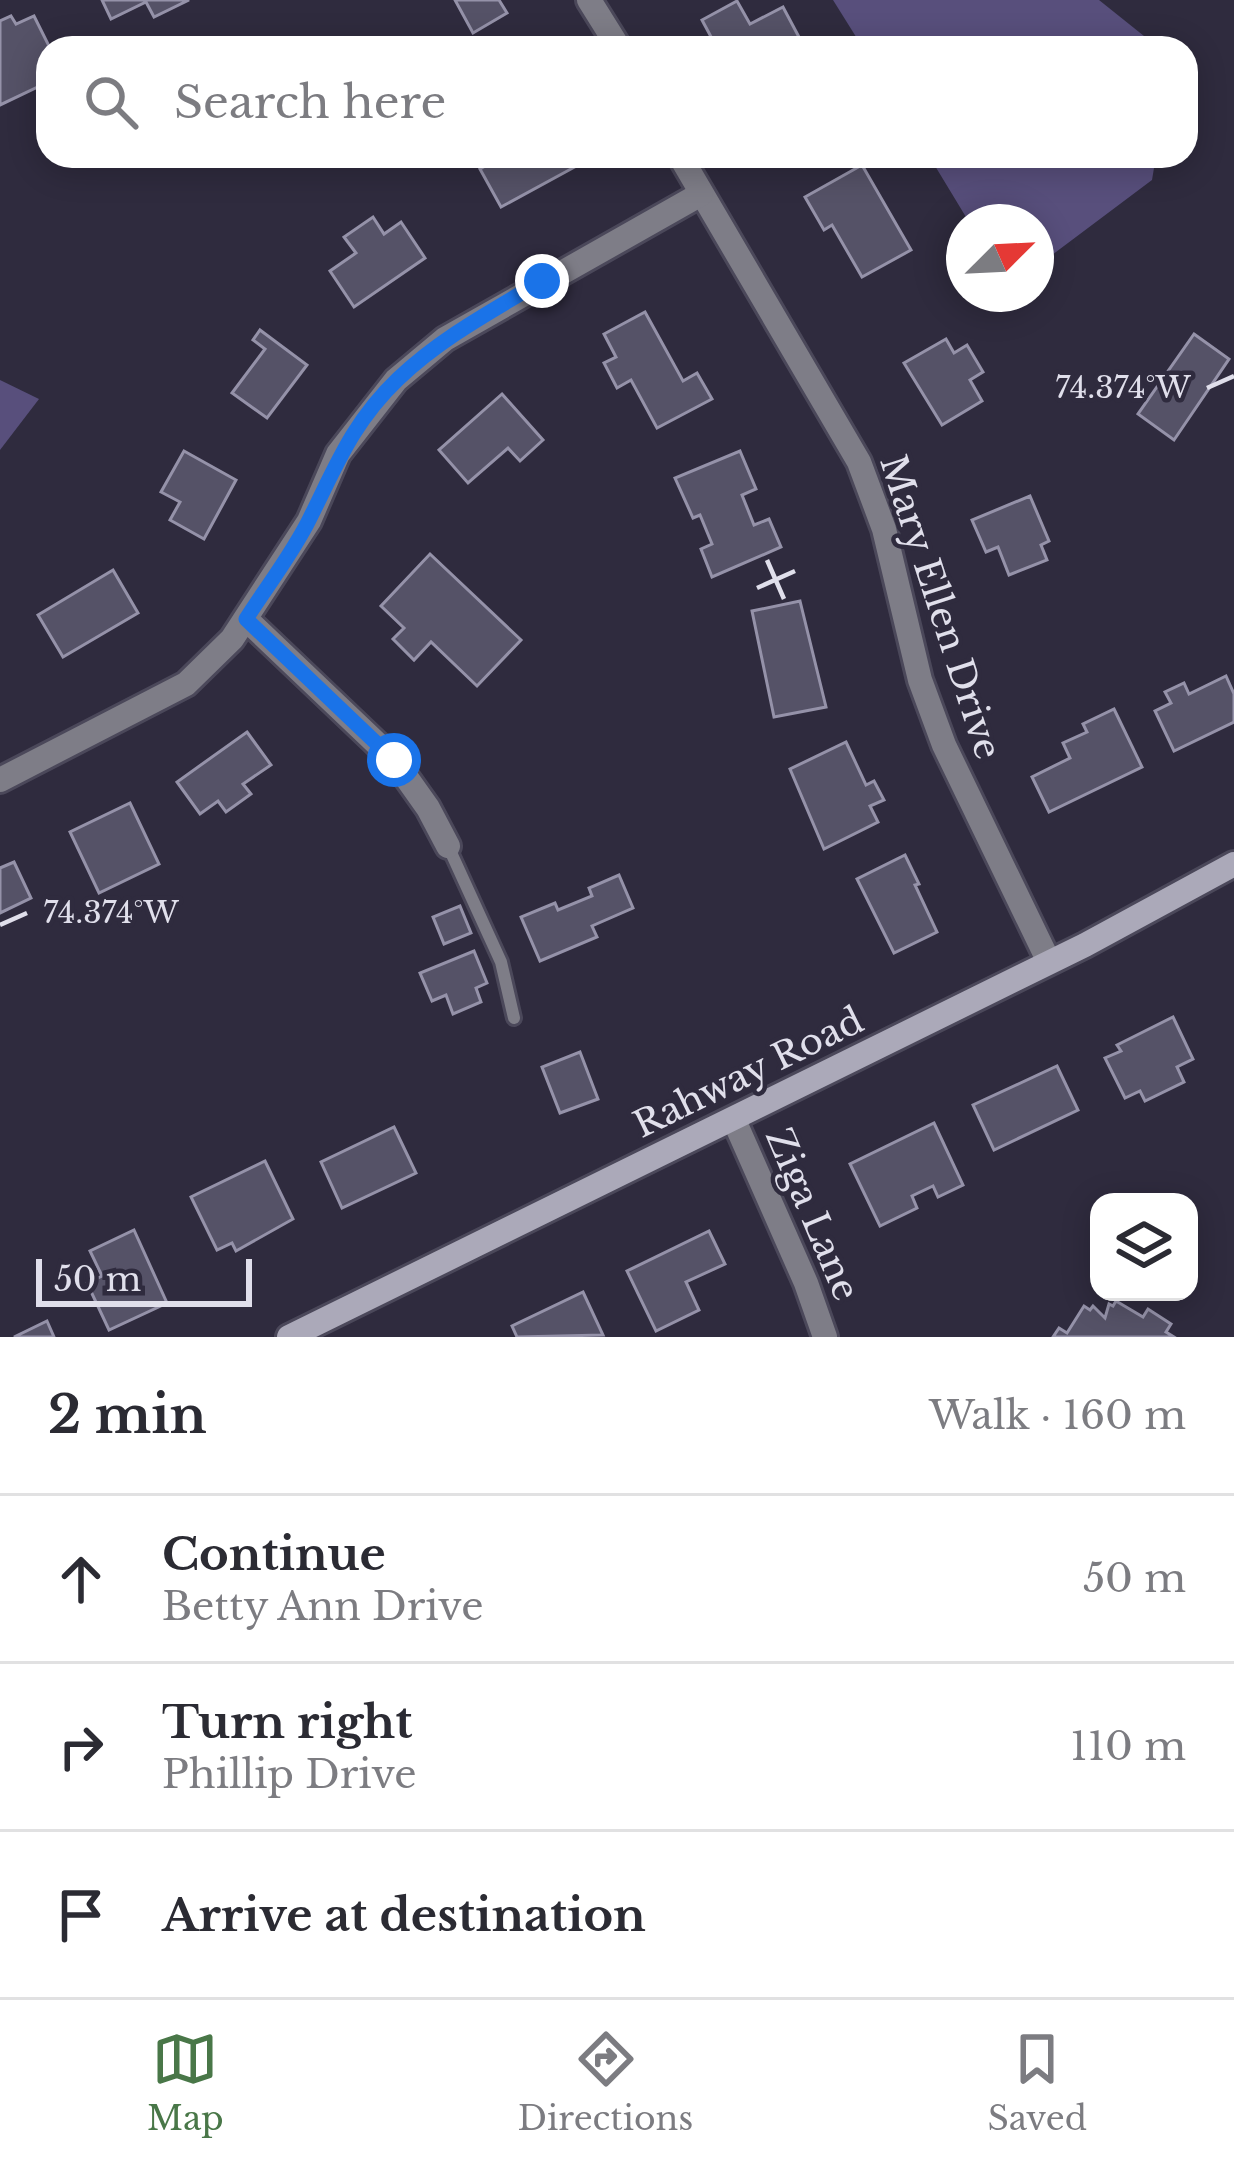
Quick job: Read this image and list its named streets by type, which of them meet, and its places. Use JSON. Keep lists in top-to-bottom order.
{
  "streets": {
    "street": ["Mary Ellen Drive", "Rahway Road", "Ziga Lane"]
  },
  "crossings": [
    ["Mary Ellen Drive", "Rahway Road"],
    ["Rahway Road", "Ziga Lane"]
  ],
  "scale_bar": "50 m",
  "north": "top right",
  "page": {
    "search": "Search here",
    "scale": "50 m",
    "heading": ["2 min", "Walk · 160 m"],
    "list": [
      ["Continue", "Betty Ann Drive", "50 m"],
      ["Turn right", "Phillip Drive", "110 m"],
      "Arrive at destination"
    ],
    "nav": ["Map", "Directions", "Saved"]
  },
  "coordinates": ["74.374°W"]
}
